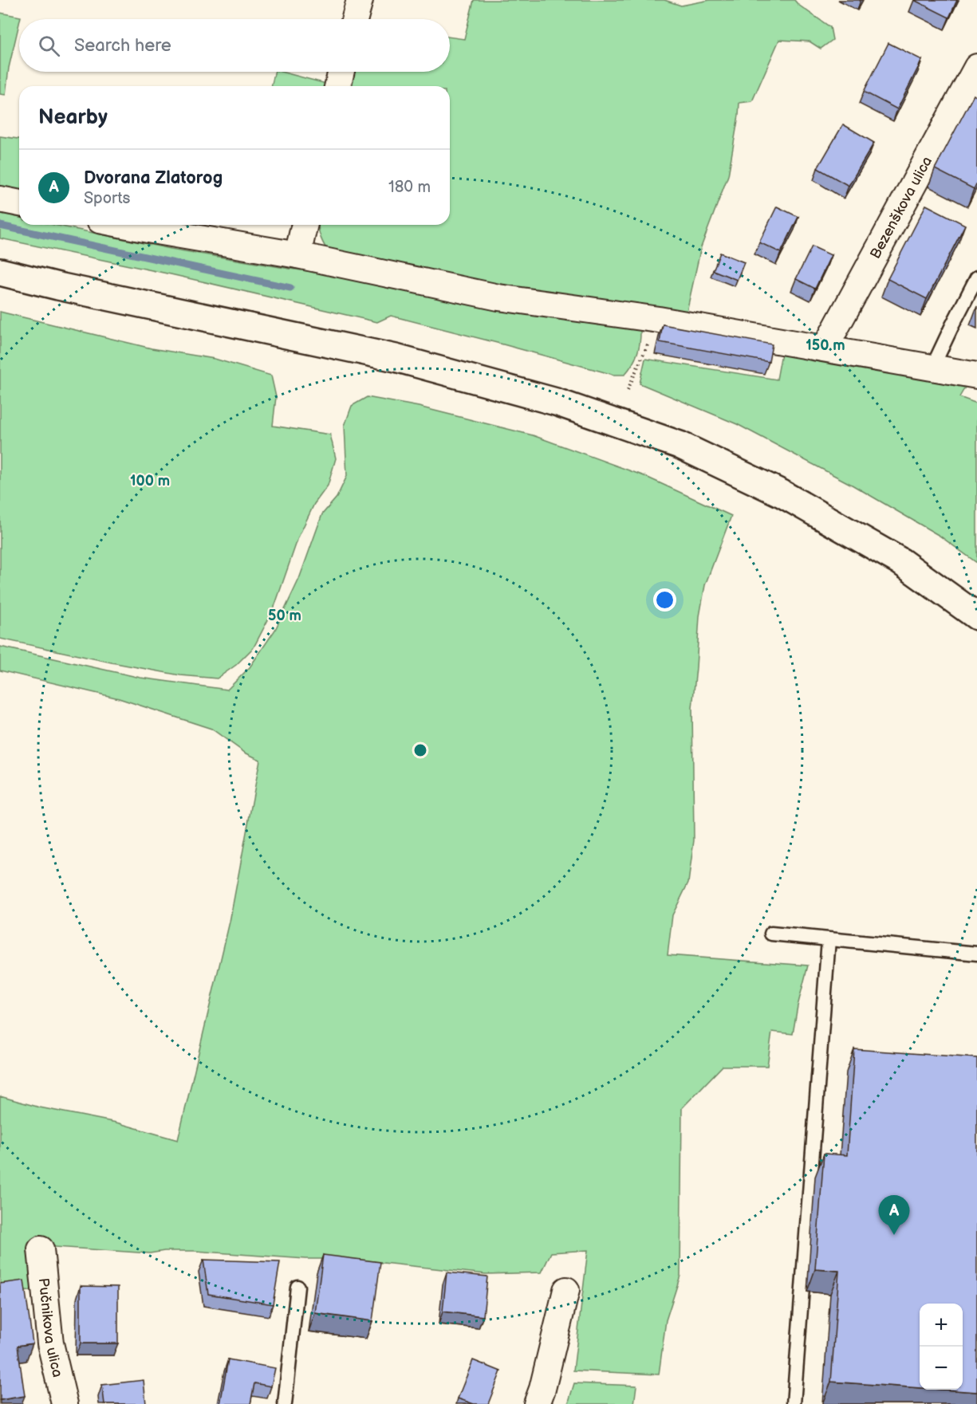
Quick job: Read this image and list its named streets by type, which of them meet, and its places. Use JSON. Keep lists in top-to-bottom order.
{
  "streets": {
    "street": ["Bezenškova ulica", "Pučnikova ulica"]
  },
  "page": {
    "search": "Search here",
    "heading": "Nearby",
    "list": [
      {
        "mark": "A",
        "name": "Dvorana Zlatorog",
        "note": "Sports",
        "value": "180 m"
      }
    ],
    "pins": "A",
    "map_buttons": ["+", "−"]
  },
  "rings": ["150 m", "100 m", "50 m"]
}
